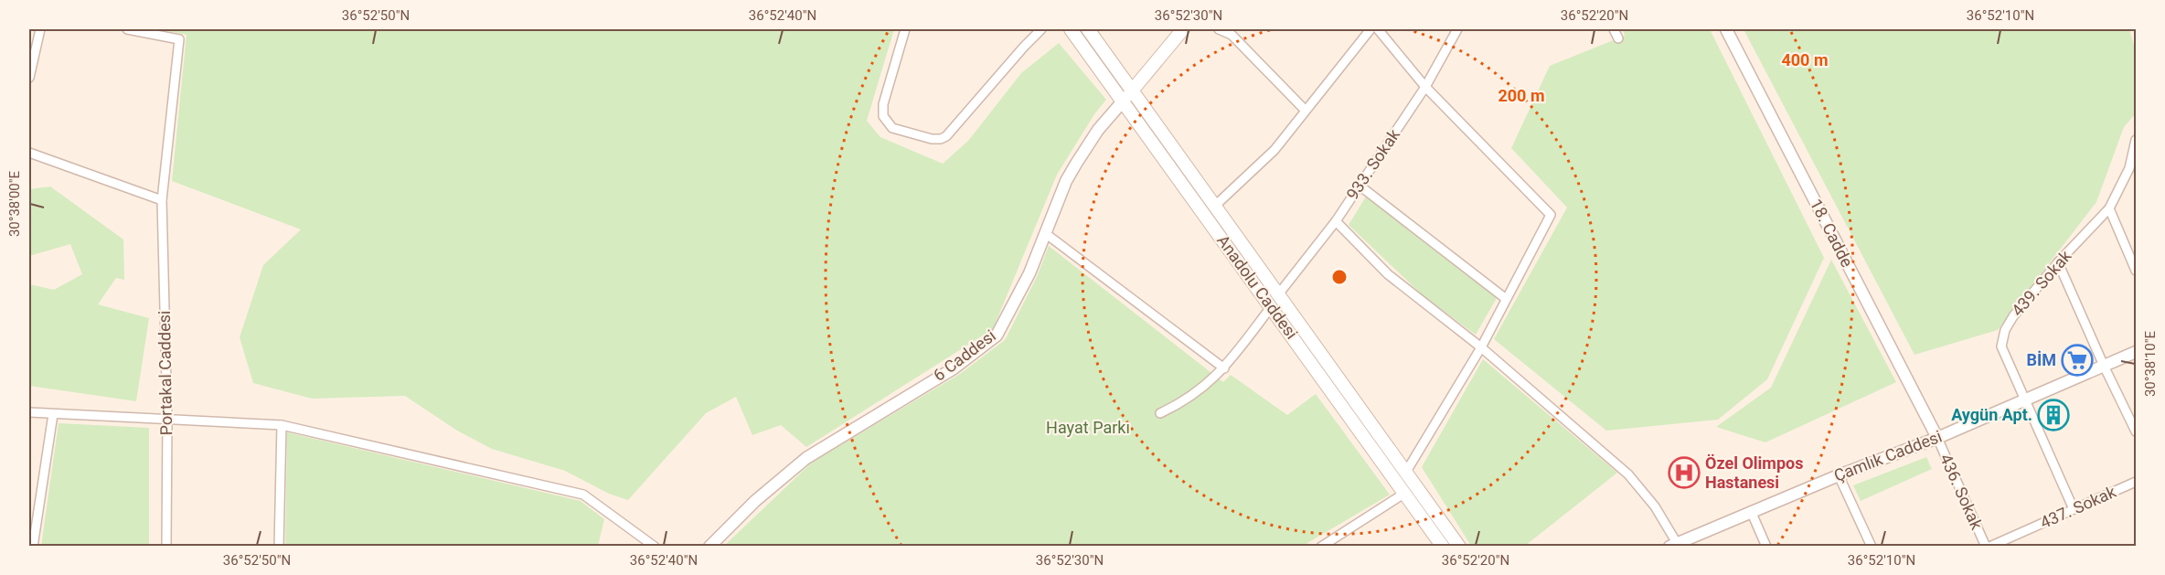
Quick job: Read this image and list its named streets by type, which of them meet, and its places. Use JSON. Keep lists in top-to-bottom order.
{
  "streets": {
    "main road": ["Anadolu Caddesi"],
    "street": [
      "933. Sokak",
      "18. Cadde",
      "439. Sokak",
      "6 Caddesi",
      "Portakal Caddesi",
      "Çamlık Caddesi",
      "436. Sokak",
      "437. Sokak"
    ]
  },
  "crossings": [
    ["933. Sokak", "Anadolu Caddesi"],
    ["18. Cadde", "Çamlık Caddesi"],
    ["18. Cadde", "436. Sokak"],
    ["439. Sokak", "Çamlık Caddesi"],
    ["439. Sokak", "437. Sokak"],
    ["Anadolu Caddesi", "6 Caddesi"],
    ["Çamlık Caddesi", "436. Sokak"],
    ["436. Sokak", "437. Sokak"]
  ],
  "parks": ["Hayat Parkı"],
  "places": {
    "supermarket": ["BİM"],
    "building": ["Aygün Apt."],
    "hospital": ["Özel Olimpos Hastanesi"]
  },
  "coordinates": [
    "36°52'50\"N",
    "36°52'40\"N",
    "36°52'30\"N",
    "36°52'20\"N",
    "36°52'10\"N",
    "30°38'00\"E",
    "30°38'10\"E"
  ],
  "rings": ["400 m", "200 m"]
}
